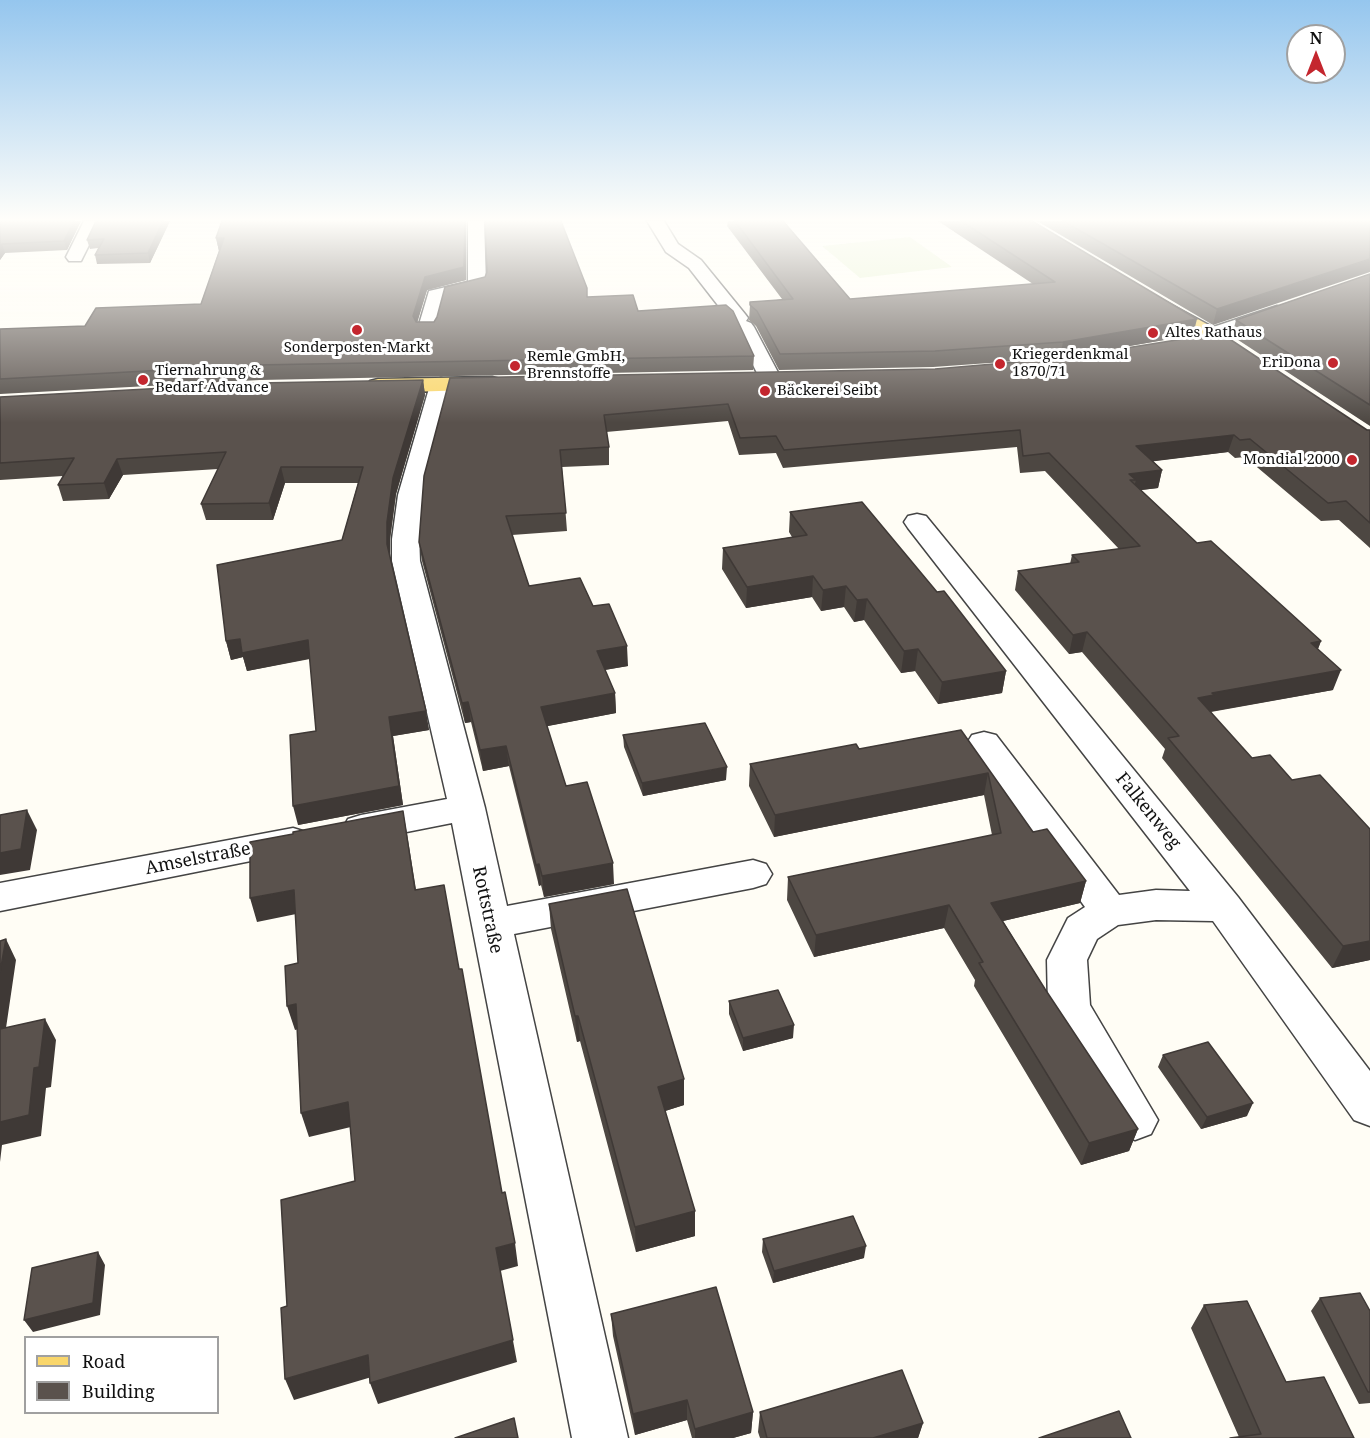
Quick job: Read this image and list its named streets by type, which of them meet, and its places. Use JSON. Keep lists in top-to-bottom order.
{
  "streets": {
    "street": ["Falkenweg", "Amselstraße", "Rottstraße"]
  },
  "crossings": [
    ["Amselstraße", "Rottstraße"]
  ],
  "places": [
    "Sonderposten-Markt",
    "Altes Rathaus",
    "EriDona",
    "Kriegerdenkmal 1870/71",
    "Remle GmbH, Brennstoffe",
    "Tiernahrung & Bedarf Advance",
    "Bäckerei Seibt",
    "Mondial 2000"
  ],
  "legend": ["Road", "Building"],
  "north": "top"
}
